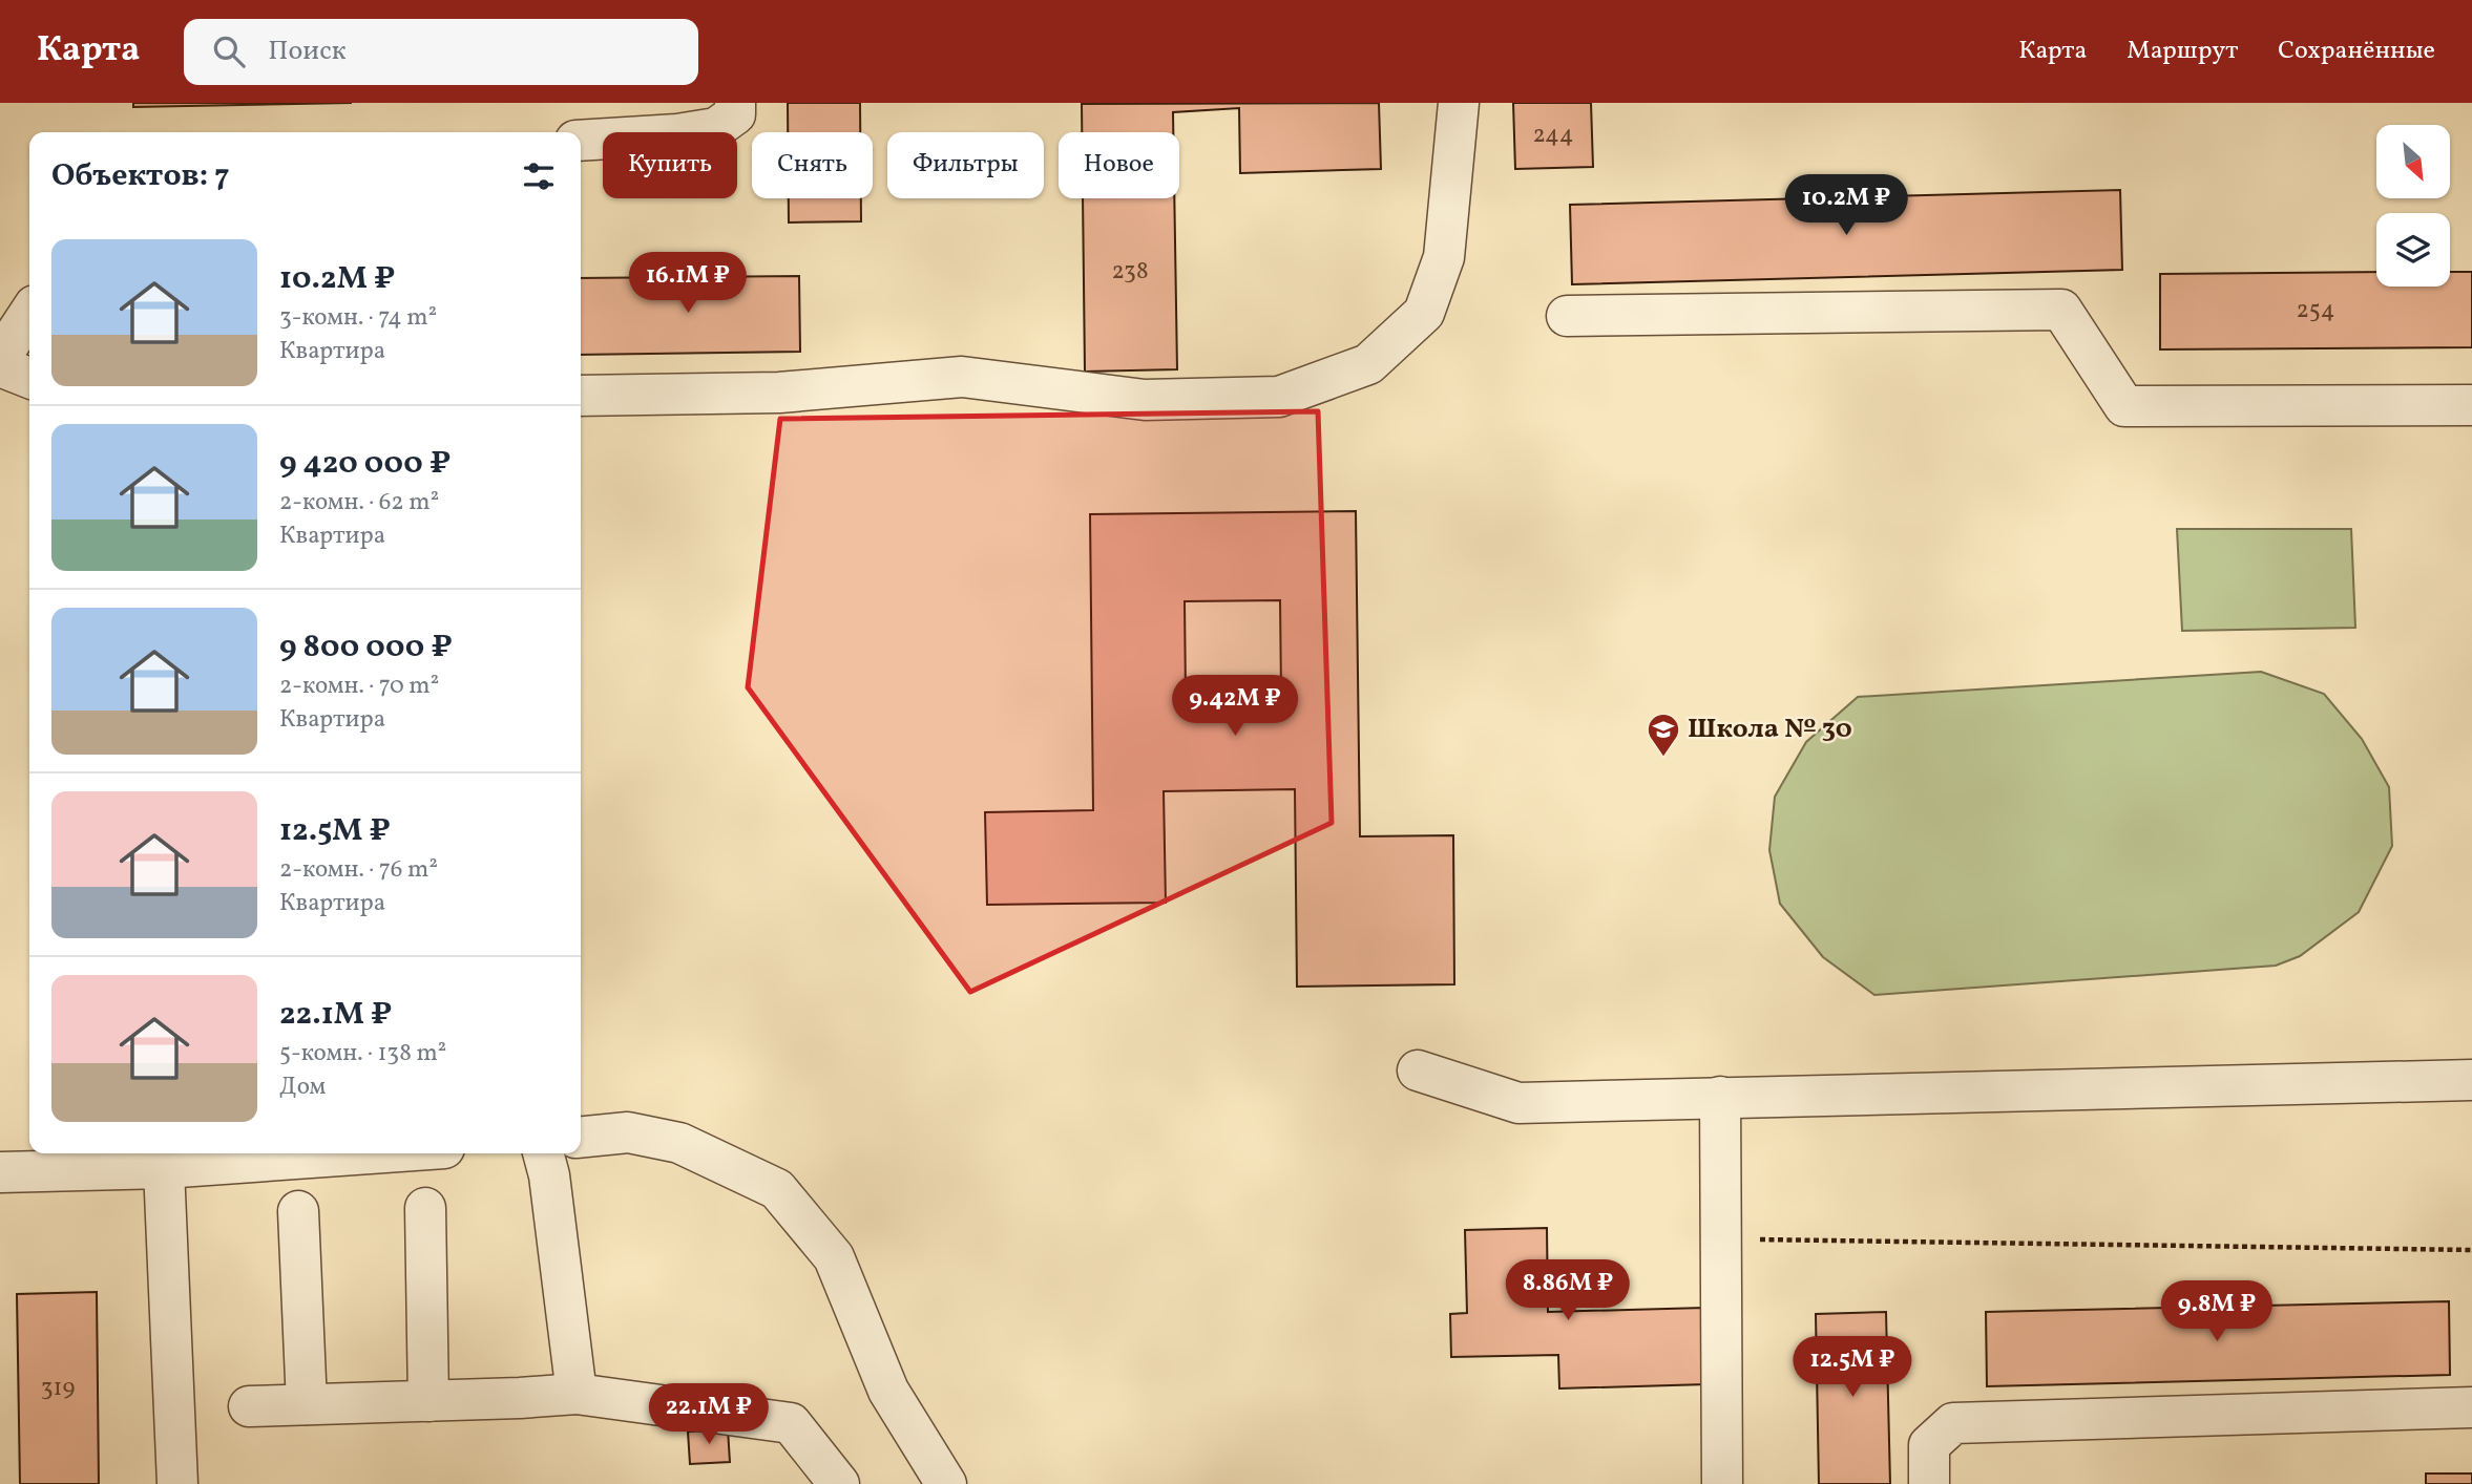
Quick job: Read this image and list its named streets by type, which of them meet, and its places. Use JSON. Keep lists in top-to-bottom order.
{
  "places": {
    "school or university": ["Школа № 30"]
  },
  "house_numbers": [
    "244",
    "238",
    "254",
    "319"
  ],
  "north": "bottom right",
  "page": {
    "header": "Карта",
    "search": "Поиск",
    "nav": ["Карта", "Маршрут", "Сохранённые"],
    "chip": [
      "Купить",
      "Снять",
      "Фильтры",
      "Новое"
    ],
    "heading": "Объектов: 7",
    "price": [
      "10.2M ₽",
      "16.1M ₽",
      "9.42M ₽",
      "8.86M ₽",
      "9.8M ₽",
      "12.5M ₽",
      "22.1M ₽"
    ],
    "list": [
      {
        "name": "10.2M ₽",
        "note": "3-комн. · 74 m² · Квартира"
      },
      {
        "name": "9 420 000 ₽",
        "note": "2-комн. · 62 m² · Квартира"
      },
      {
        "name": "9 800 000 ₽",
        "note": "2-комн. · 70 m² · Квартира"
      },
      {
        "name": "12.5M ₽",
        "note": "2-комн. · 76 m² · Квартира"
      },
      {
        "name": "22.1M ₽",
        "note": "5-комн. · 138 m² · Дом"
      }
    ]
  }
}
